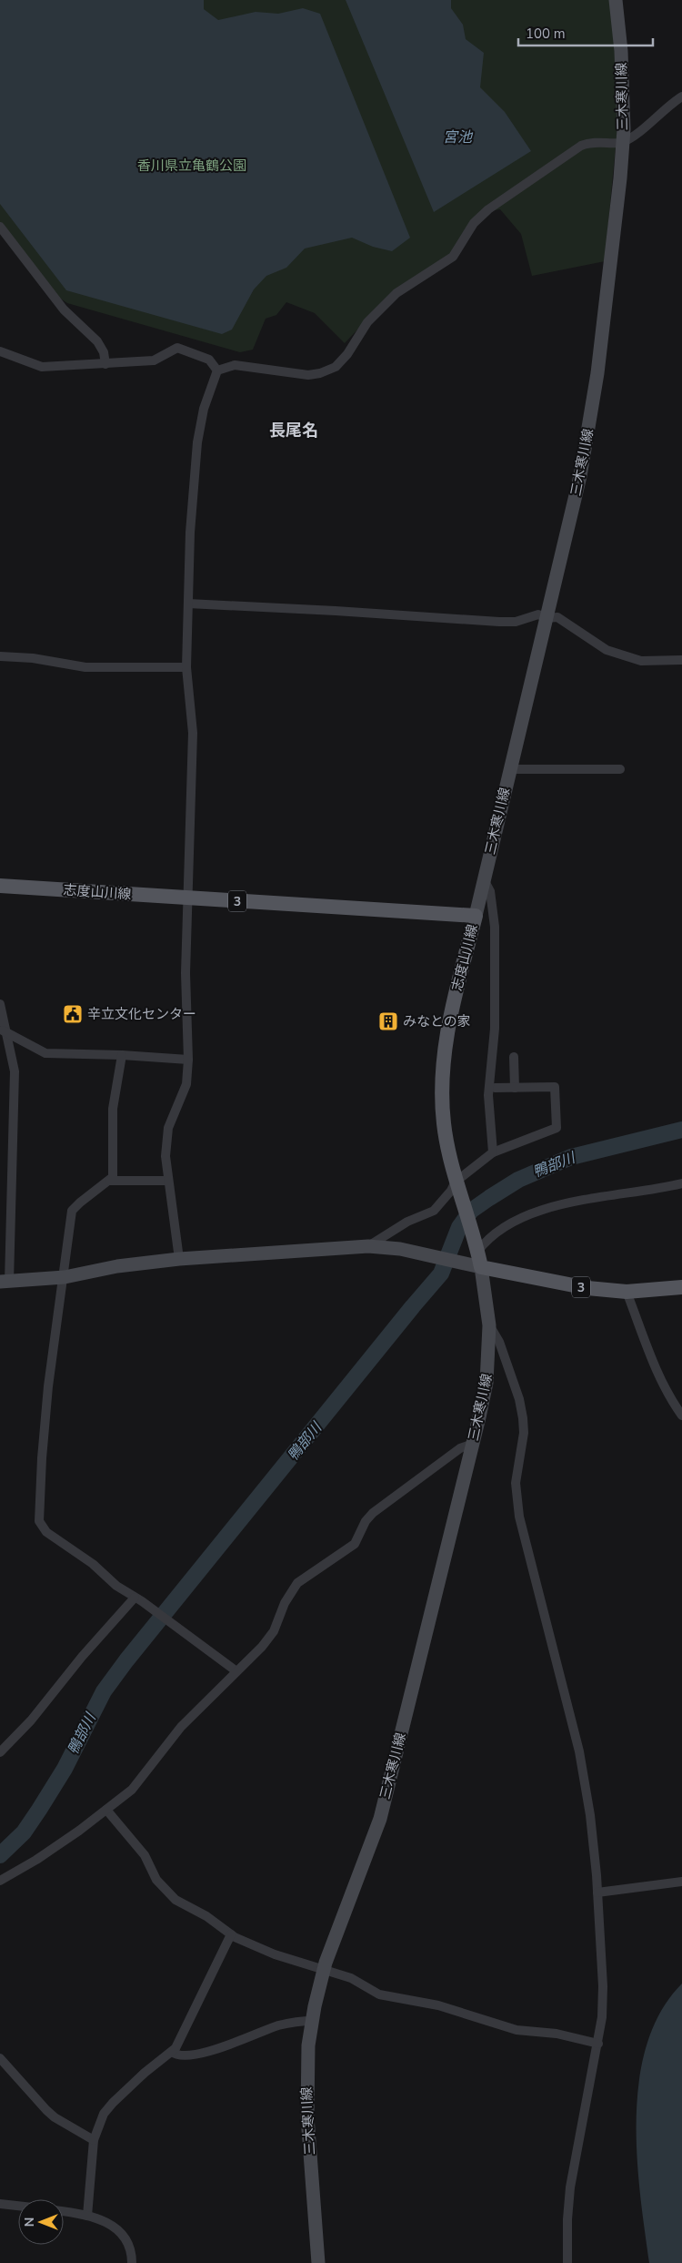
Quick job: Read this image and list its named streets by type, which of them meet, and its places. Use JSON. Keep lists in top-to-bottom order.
{
  "streets": {
    "main road": ["三木寒川線", "志度山川線", "3"]
  },
  "crossings": [
    ["三木寒川線", "志度山川線"],
    ["三木寒川線", "3"],
    ["志度山川線", "3"]
  ],
  "districts": ["長尾名"],
  "water": ["宮池", "鴨部川"],
  "parks": ["香川県立亀鶴公園"],
  "places": {
    "public building": ["辛立文化センター"],
    "building": ["みなとの家"]
  },
  "scale_bar": "100 m",
  "north": "left"
}
